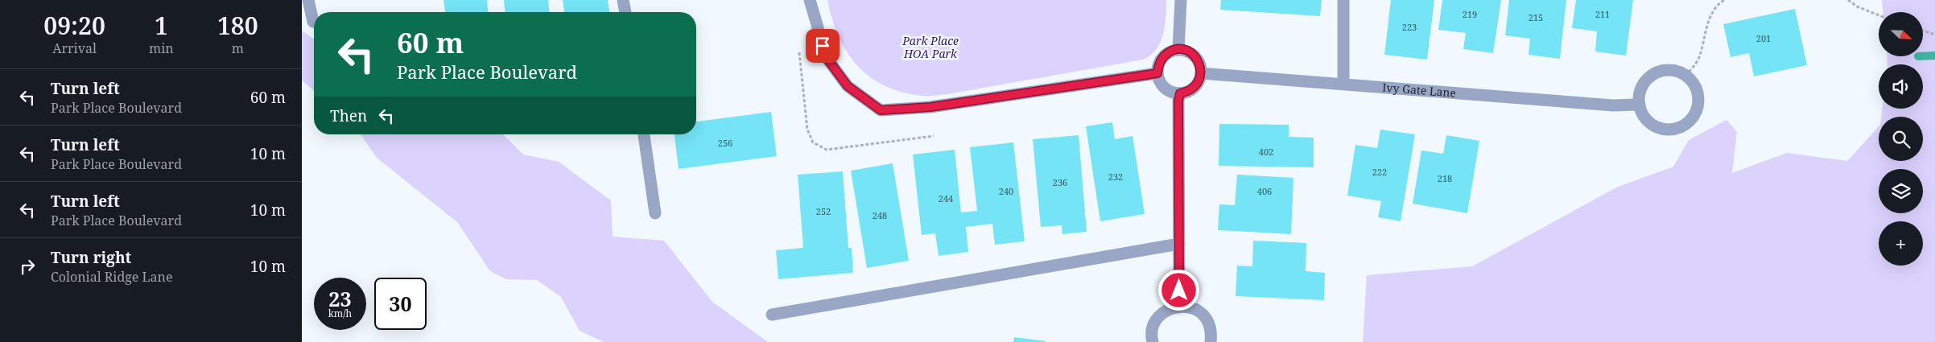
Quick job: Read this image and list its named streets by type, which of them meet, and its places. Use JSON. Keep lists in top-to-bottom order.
{
  "streets": {
    "street": ["Ivy Gate Lane"]
  },
  "parks": ["Park Place HOA Park"],
  "house_numbers": [
    "219",
    "211",
    "215",
    "223",
    "201",
    "256",
    "402",
    "222",
    "232",
    "218",
    "236",
    "240",
    "406",
    "244",
    "252",
    "248"
  ],
  "north": "bottom right",
  "page": {
    "eta": [
      "09:20",
      "Arrival",
      "1",
      "min",
      "180",
      "m"
    ],
    "map_buttons": "+",
    "turn": ["60 m", "Park Place Boulevard"],
    "list": [
      {
        "name": "Turn left",
        "note": "Park Place Boulevard",
        "value": "60 m"
      },
      {
        "name": "Turn left",
        "note": "Park Place Boulevard",
        "value": "10 m"
      },
      {
        "name": "Turn left",
        "note": "Park Place Boulevard",
        "value": "10 m"
      },
      {
        "name": "Turn right",
        "note": "Colonial Ridge Lane",
        "value": "10 m"
      }
    ],
    "then": "Then",
    "speed": "23 km/h",
    "limit": "30"
  }
}
